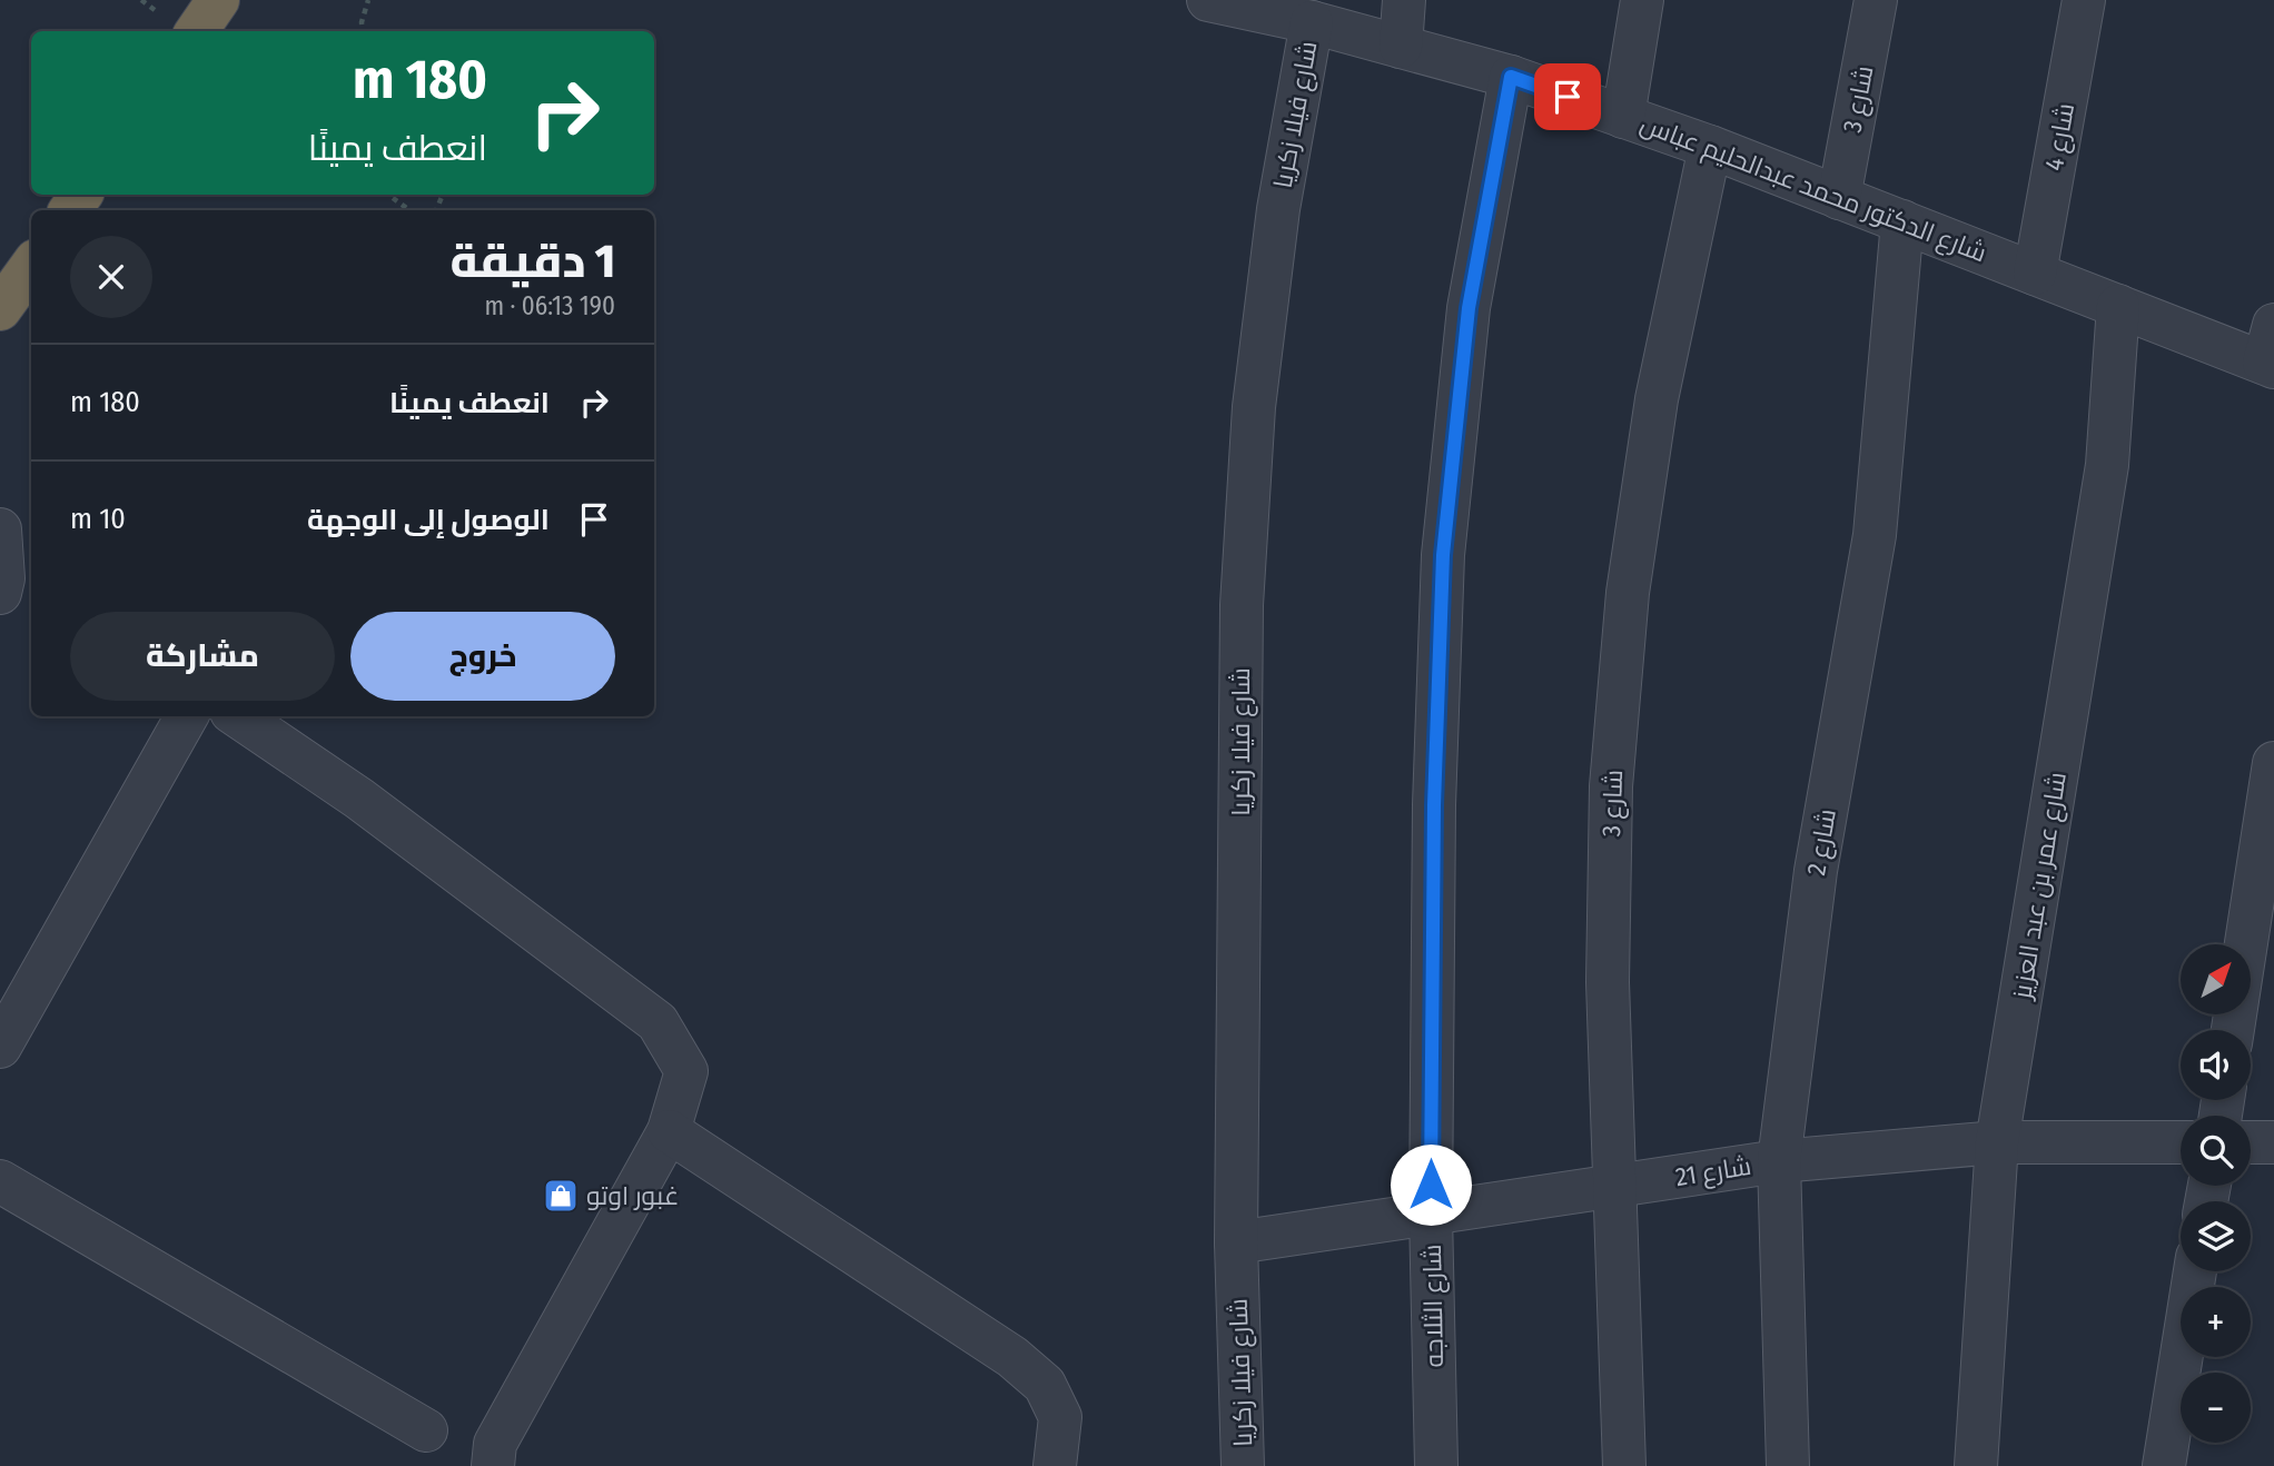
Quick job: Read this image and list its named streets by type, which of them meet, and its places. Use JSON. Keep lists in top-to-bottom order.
{
  "streets": {
    "street": [
      "شارع 3",
      "شارع فيلا زكريا",
      "شارع 4",
      "شارع الدكتور محمد عبدالحليم عباس",
      "شارع 2",
      "شارع عمر بن عبد العزيز",
      "شارع 21",
      "شارع الثلاجه"
    ]
  },
  "crossings": [
    ["شارع 3", "شارع الدكتور محمد عبدالحليم عباس"],
    ["شارع 3", "شارع 21"],
    ["شارع فيلا زكريا", "شارع الدكتور محمد عبدالحليم عباس"],
    ["شارع فيلا زكريا", "شارع 21"],
    ["شارع 4", "شارع الدكتور محمد عبدالحليم عباس"],
    ["شارع الدكتور محمد عبدالحليم عباس", "شارع 2"],
    ["شارع الدكتور محمد عبدالحليم عباس", "شارع عمر بن عبد العزيز"],
    ["شارع الدكتور محمد عبدالحليم عباس", "شارع الثلاجه"],
    ["شارع 2", "شارع 21"],
    ["شارع عمر بن عبد العزيز", "شارع 21"],
    ["شارع 21", "شارع الثلاجه"]
  ],
  "places": {
    "shop": ["غبور اوتو"]
  },
  "north": "top right",
  "page": {
    "turn": ["180 m", "انعطف يمينًا"],
    "heading": ["1 دقيقة", "190 m · 06:13"],
    "list": [
      {
        "name": "انعطف يمينًا",
        "value": "180 m"
      },
      {
        "name": "الوصول إلى الوجهة",
        "value": "10 m"
      }
    ],
    "buttons": ["خروج", "مشاركة"],
    "map_buttons": ["+", "−"]
  }
}
